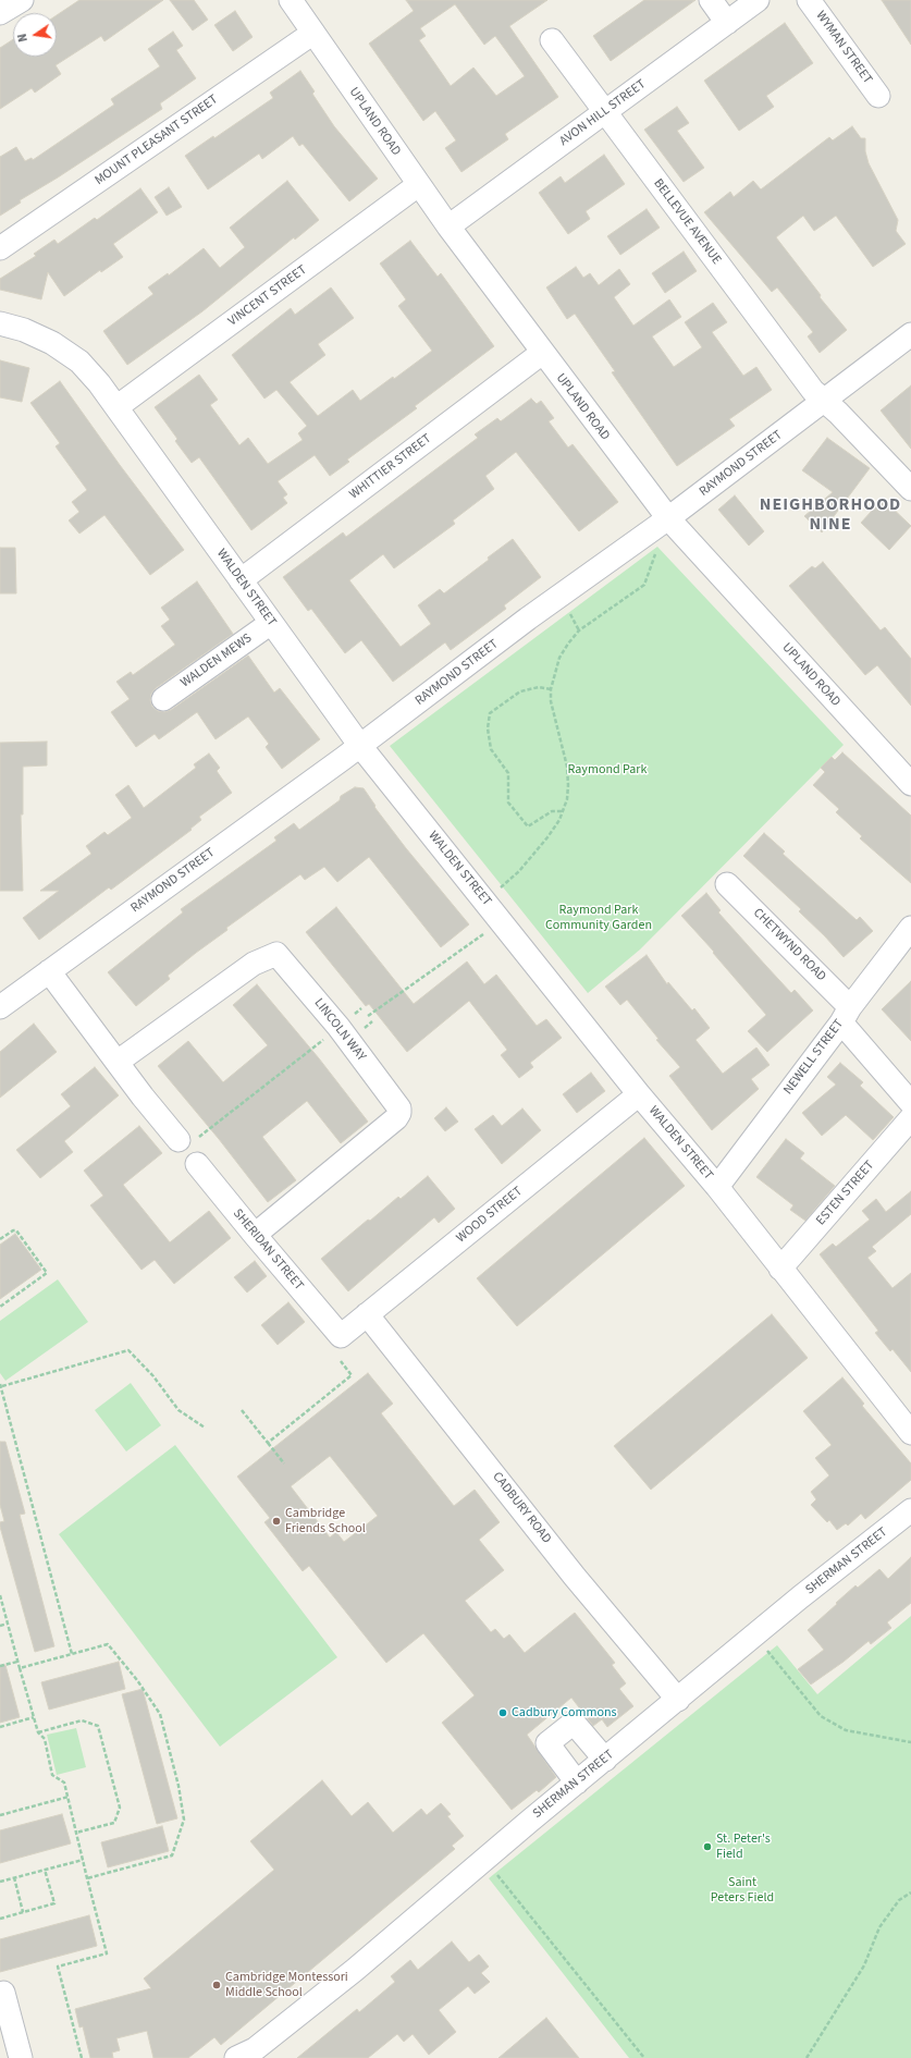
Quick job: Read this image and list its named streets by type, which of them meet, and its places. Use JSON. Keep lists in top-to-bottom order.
{
  "streets": {
    "street": [
      "WYMAN STREET",
      "AVON HILL STREET",
      "UPLAND ROAD",
      "MOUNT PLEASANT STREET",
      "BELLEVUE AVENUE",
      "VINCENT STREET",
      "RAYMOND STREET",
      "WHITTIER STREET",
      "WALDEN STREET",
      "WALDEN MEWS",
      "CHETWYND ROAD",
      "LINCOLN WAY",
      "NEWELL STREET",
      "ESTEN STREET",
      "WOOD STREET",
      "SHERIDAN STREET",
      "CADBURY ROAD",
      "SHERMAN STREET"
    ]
  },
  "crossings": [
    ["AVON HILL STREET", "UPLAND ROAD"],
    ["AVON HILL STREET", "BELLEVUE AVENUE"],
    ["UPLAND ROAD", "MOUNT PLEASANT STREET"],
    ["UPLAND ROAD", "VINCENT STREET"],
    ["UPLAND ROAD", "RAYMOND STREET"],
    ["UPLAND ROAD", "WHITTIER STREET"],
    ["BELLEVUE AVENUE", "RAYMOND STREET"],
    ["VINCENT STREET", "WALDEN STREET"],
    ["RAYMOND STREET", "WALDEN STREET"],
    ["WHITTIER STREET", "WALDEN STREET"],
    ["WALDEN STREET", "WALDEN MEWS"],
    ["WALDEN STREET", "NEWELL STREET"],
    ["WALDEN STREET", "ESTEN STREET"],
    ["WALDEN STREET", "WOOD STREET"],
    ["CHETWYND ROAD", "NEWELL STREET"],
    ["LINCOLN WAY", "SHERIDAN STREET"],
    ["WOOD STREET", "SHERIDAN STREET"],
    ["WOOD STREET", "CADBURY ROAD"],
    ["CADBURY ROAD", "SHERMAN STREET"]
  ],
  "districts": ["NEIGHBORHOOD NINE"],
  "parks": ["Raymond Park", "Raymond Park Community Garden", "Saint Peters Field"],
  "places": [
    "Cambridge Friends School",
    "Cadbury Commons",
    "St. Peter's Field",
    "Cambridge Montessori Middle School"
  ],
  "north": "left"
}
